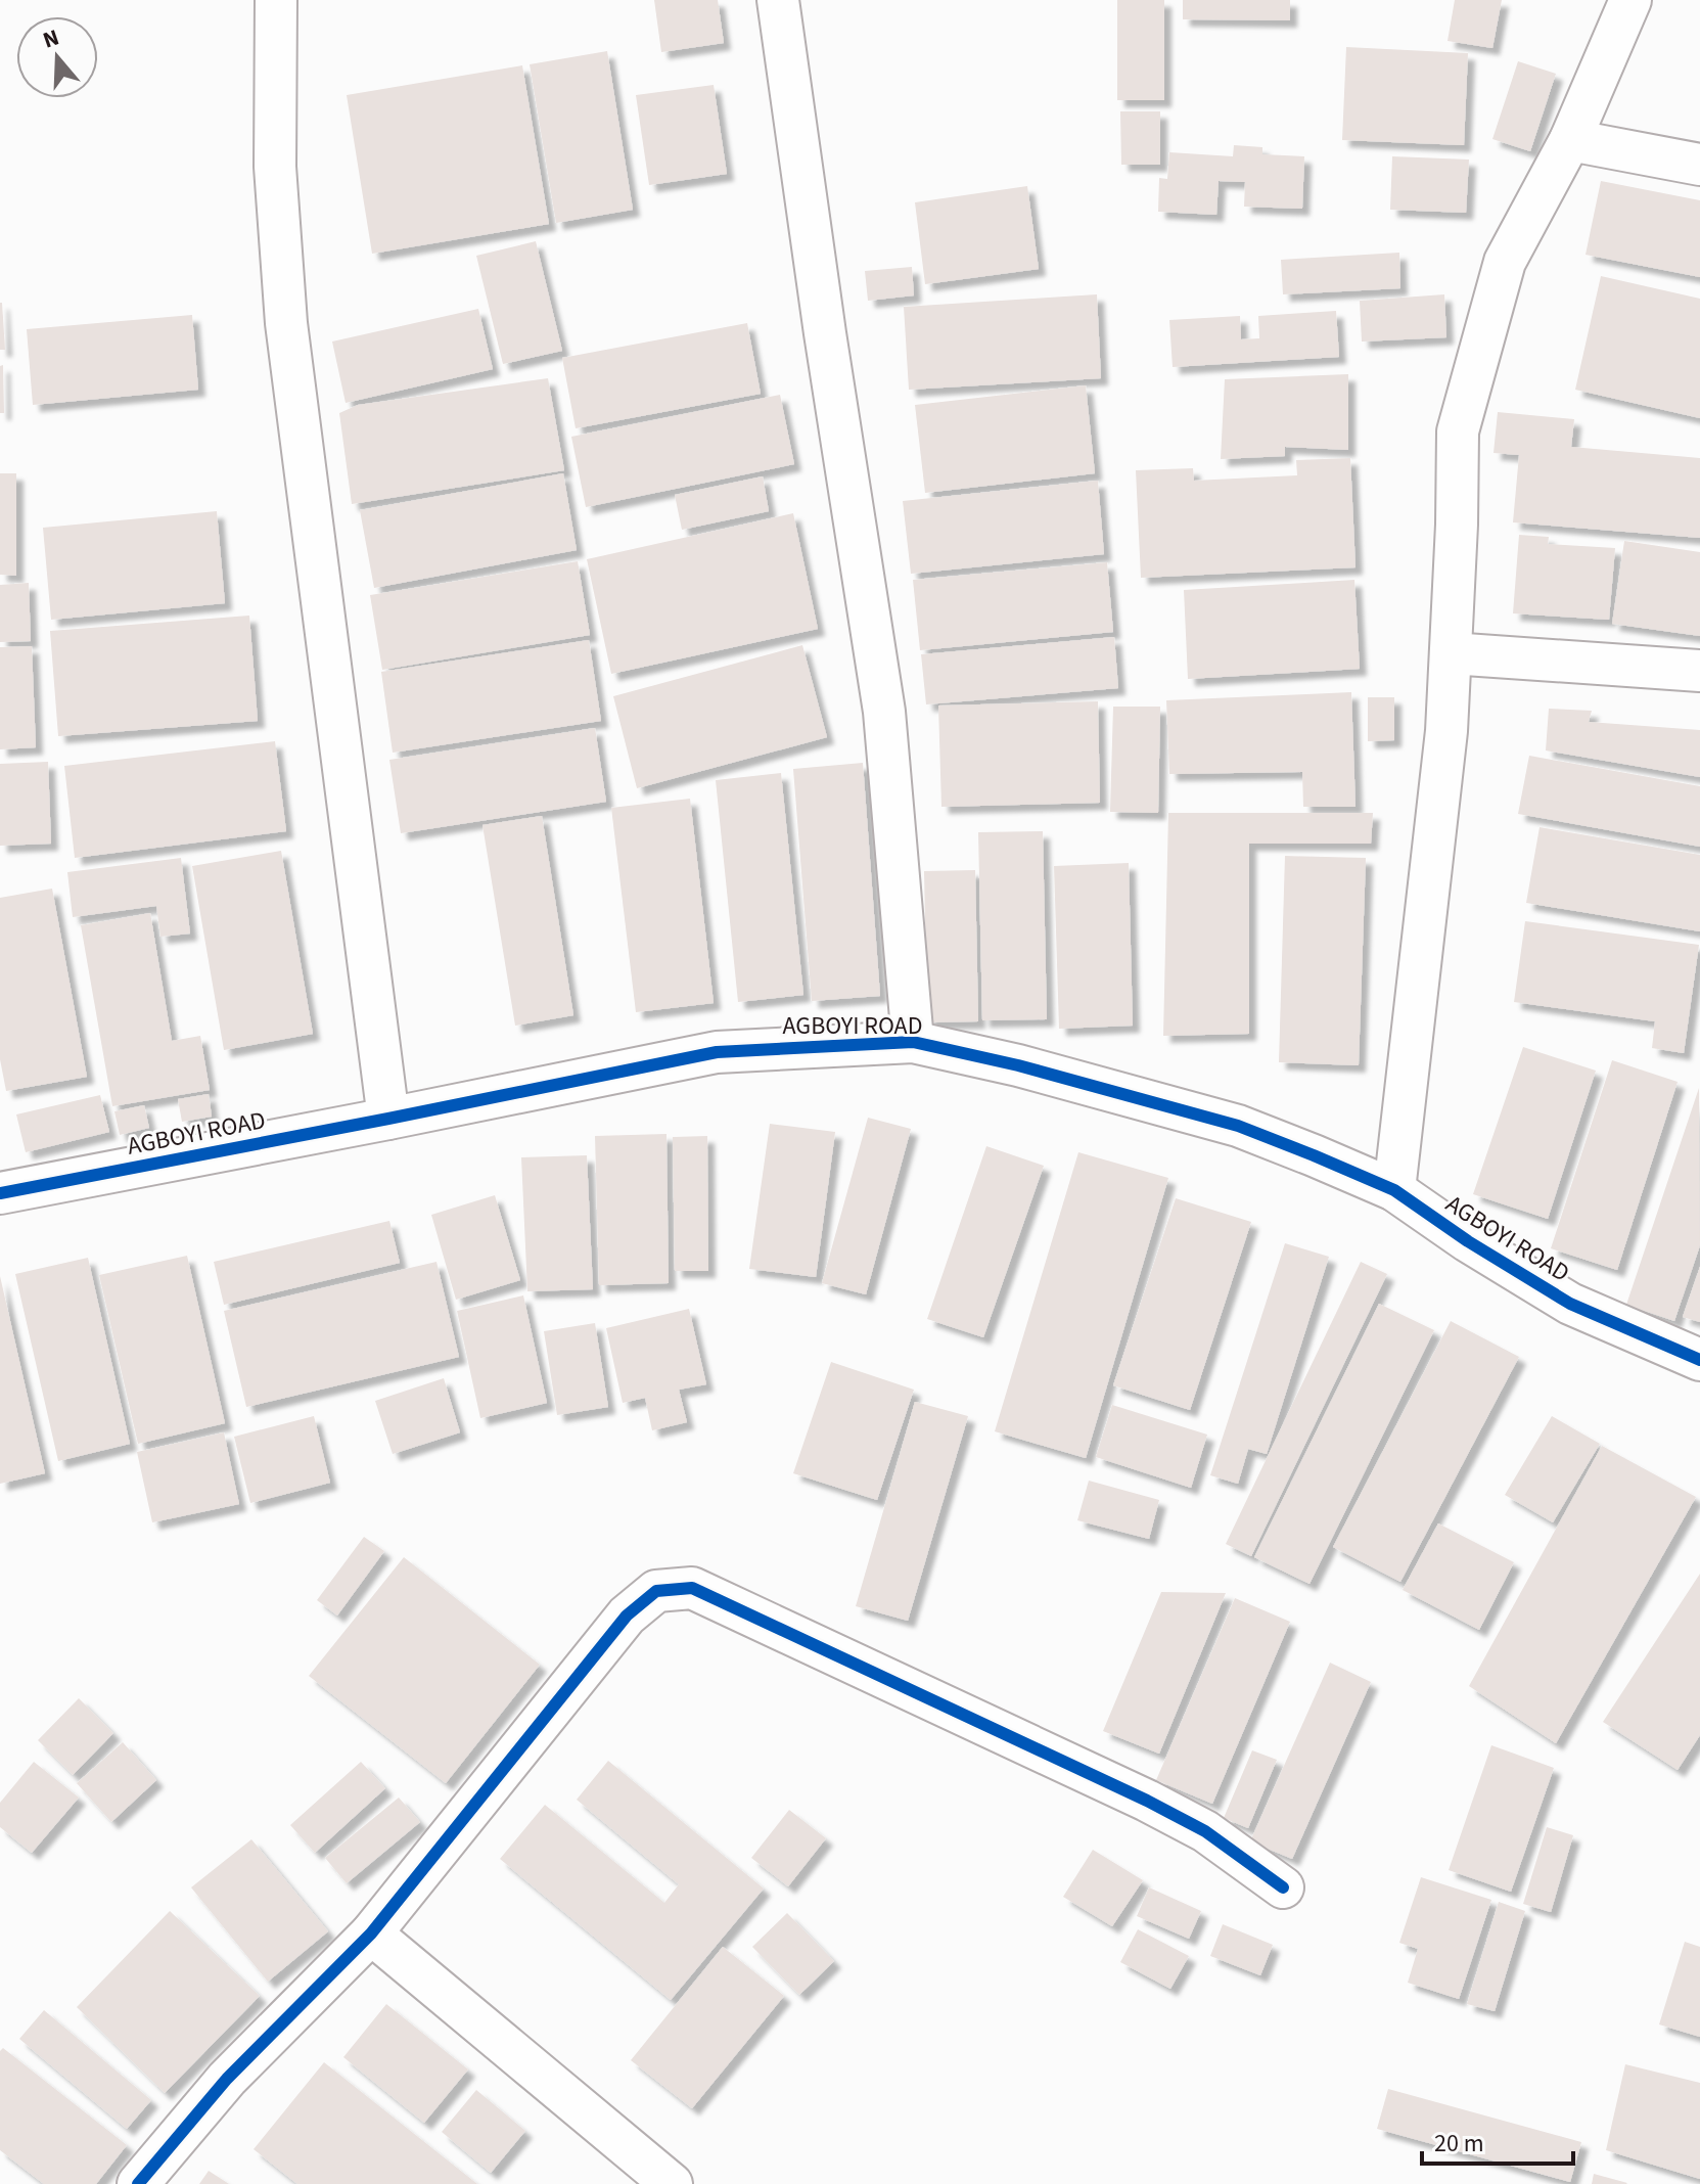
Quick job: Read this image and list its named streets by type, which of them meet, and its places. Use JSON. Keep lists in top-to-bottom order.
{
  "streets": {
    "street": ["AGBOYI ROAD"]
  },
  "scale_bar": "20 m",
  "north": "top"
}
